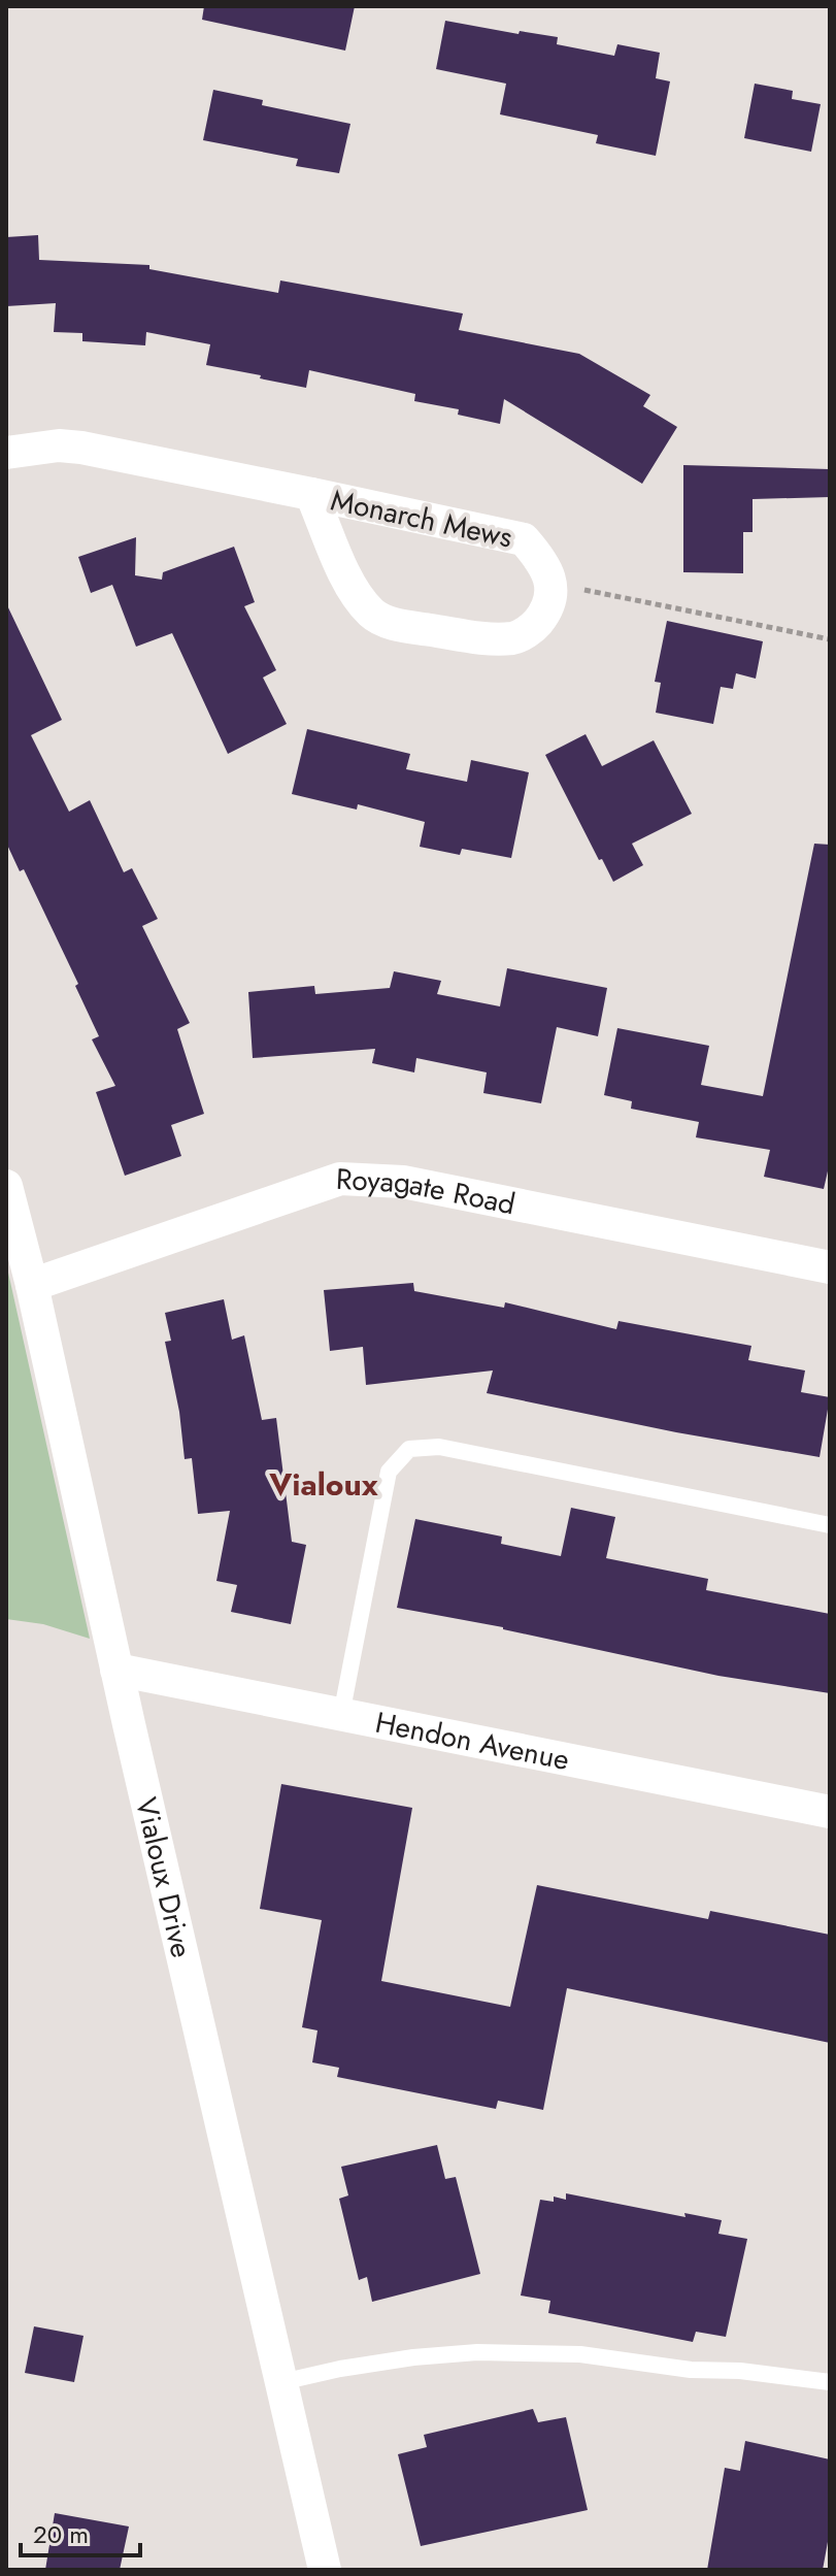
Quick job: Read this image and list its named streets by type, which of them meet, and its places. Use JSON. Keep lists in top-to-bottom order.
{
  "streets": {
    "street": [
      "Monarch Mews",
      "Royagate Road",
      "Hendon Avenue",
      "Vialoux Drive"
    ]
  },
  "crossings": [
    ["Royagate Road", "Vialoux Drive"],
    ["Hendon Avenue", "Vialoux Drive"]
  ],
  "districts": ["Vialoux"],
  "scale_bar": "20 m"
}
